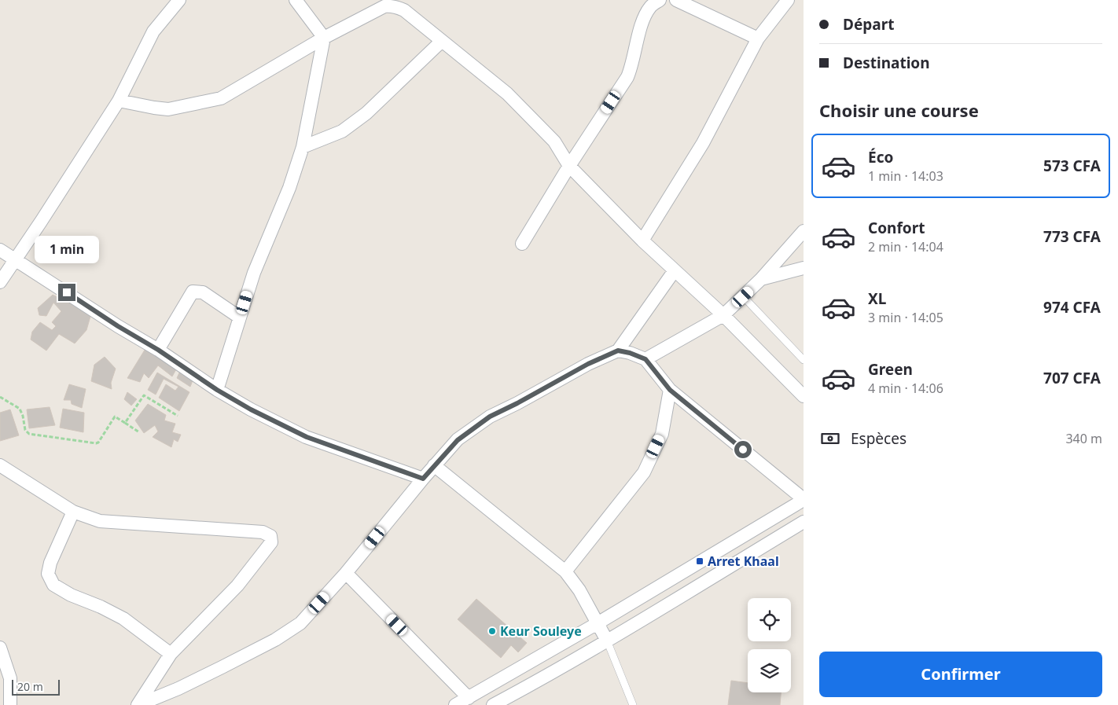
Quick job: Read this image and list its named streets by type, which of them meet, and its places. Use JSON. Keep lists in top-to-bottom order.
{
  "places": {
    "transit": ["Arret Khaal"],
    "other": ["Keur Souleye"]
  },
  "scale_bar": "20 m",
  "page": {
    "banner": ["Départ", "Destination"],
    "heading": "Choisir une course",
    "list": [
      {
        "name": "Éco",
        "note": "1 min · 14:03",
        "value": "573 CFA"
      },
      {
        "name": "Confort",
        "note": "2 min · 14:04",
        "value": "773 CFA"
      },
      {
        "name": "XL",
        "note": "3 min · 14:05",
        "value": "974 CFA"
      },
      {
        "name": "Green",
        "note": "4 min · 14:06",
        "value": "707 CFA"
      }
    ],
    "bubble": "1 min",
    "pay": ["Espèces", "340 m"],
    "buttons": "Confirmer",
    "scale": "20 m"
  }
}
